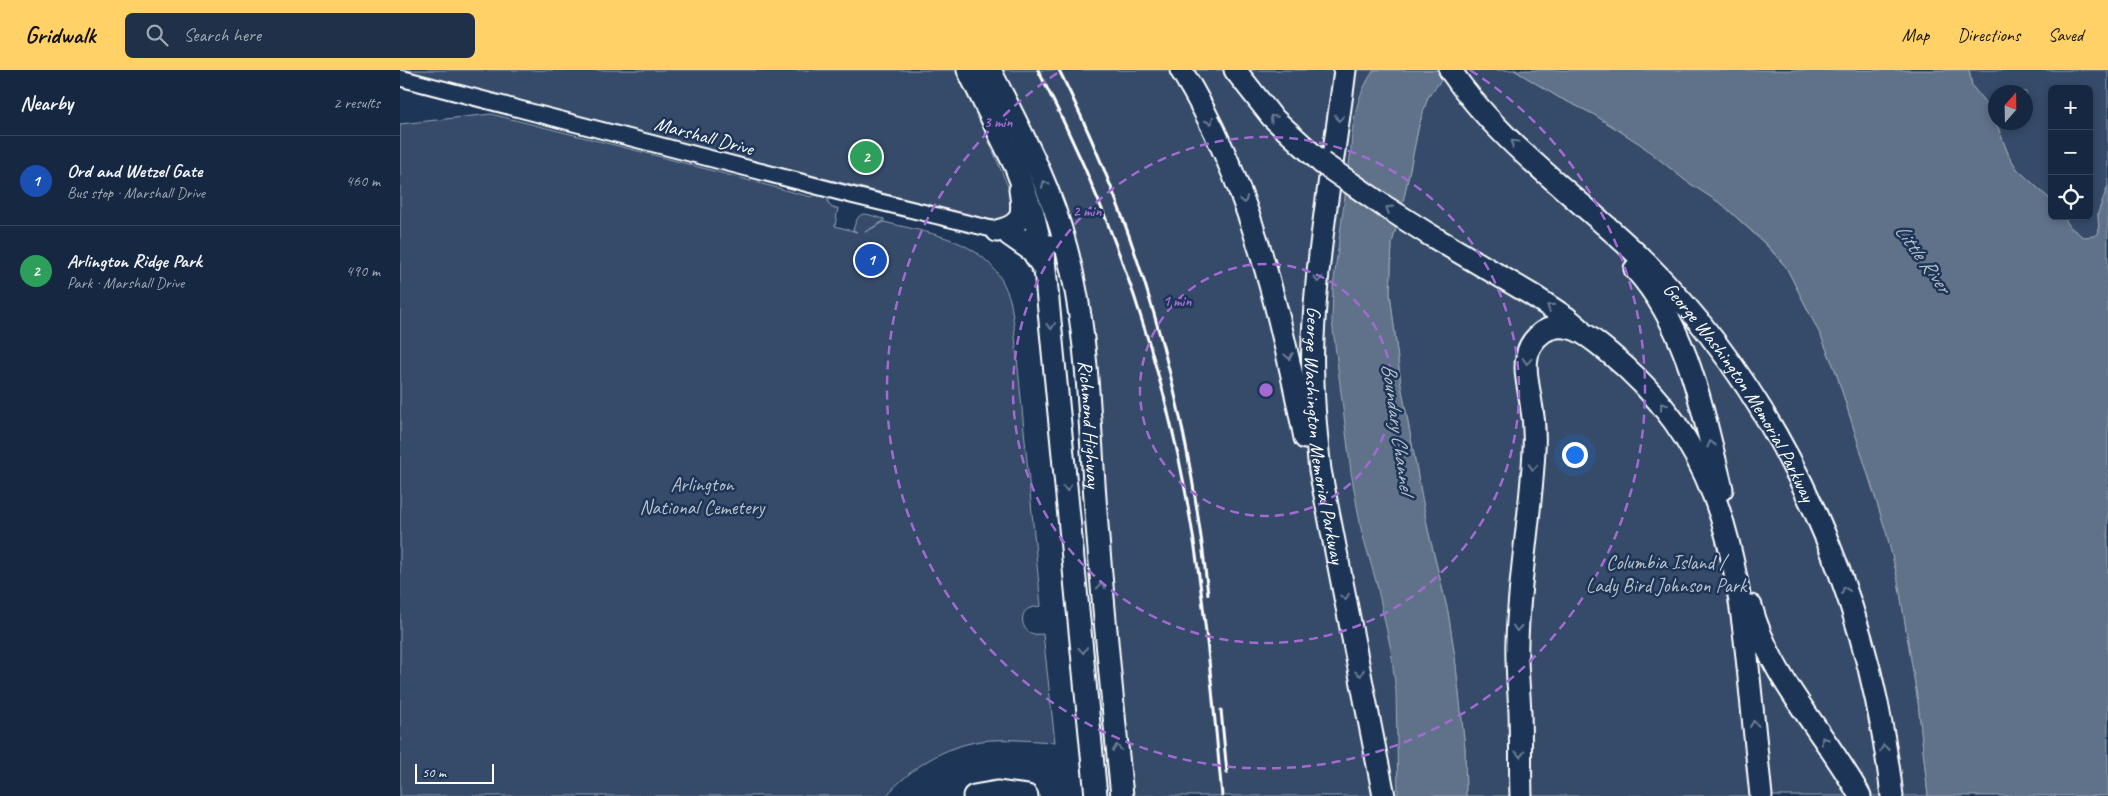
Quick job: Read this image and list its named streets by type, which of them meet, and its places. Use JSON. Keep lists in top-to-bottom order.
{
  "streets": {
    "highway": ["George Washington Memorial Parkway", "Richmond Highway"],
    "street": ["Marshall Drive"]
  },
  "crossings": [
    ["Marshall Drive", "Richmond Highway"]
  ],
  "water": ["Little River", "Boundary Channel"],
  "parks": ["Arlington National Cemetery", "Columbia Island / Lady Bird Johnson Park"],
  "scale_bar": "50 m",
  "north": "top",
  "page": {
    "header": "Gridwalk",
    "search": "Search here",
    "nav": ["Map", "Directions", "Saved"],
    "heading": ["Nearby", "2 results"],
    "map_buttons": ["+", "−"],
    "list": [
      {
        "mark": "1",
        "name": "Ord and Wetzel Gate",
        "note": "Bus stop · Marshall Drive",
        "value": "460 m"
      },
      {
        "mark": "2",
        "name": "Arlington Ridge Park",
        "note": "Park · Marshall Drive",
        "value": "490 m"
      }
    ],
    "pins": ["2", "1"],
    "scale": "50 m"
  },
  "rings": ["3 min", "2 min", "1 min"]
}
